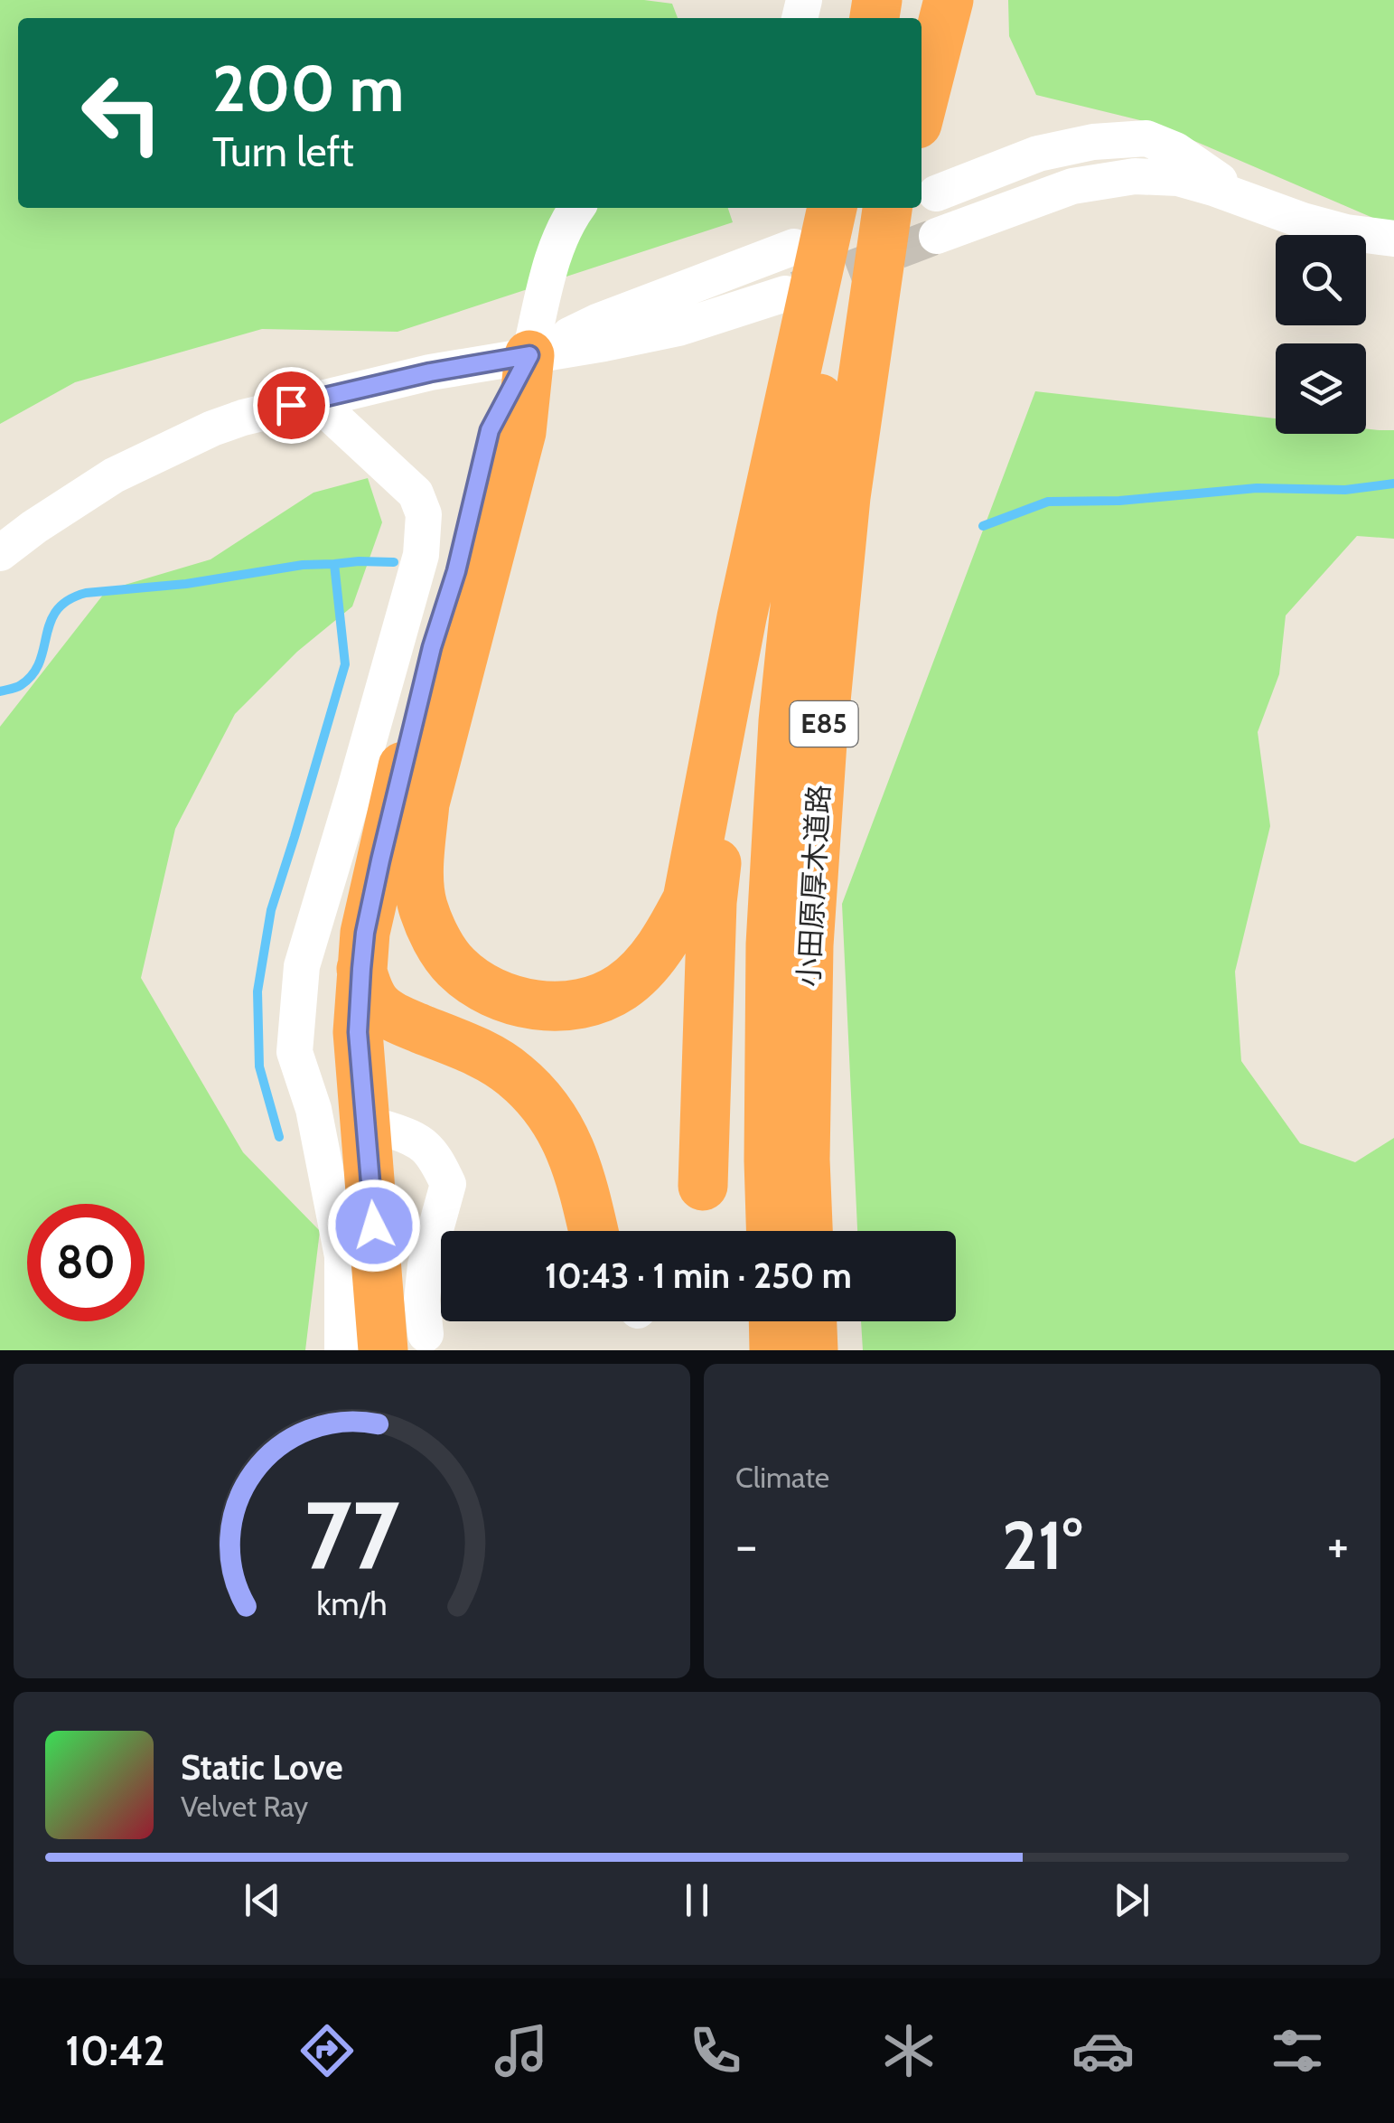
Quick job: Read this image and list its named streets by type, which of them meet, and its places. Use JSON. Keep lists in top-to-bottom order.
{
  "streets": {
    "highway": ["E85", "小田原厚木道路"]
  },
  "page": {
    "turn": ["200 m", "Turn left"],
    "limit": "80",
    "trip": "10:43 · 1 min · 250 m",
    "tile": "Climate",
    "heat": ["−", "21°", "+"],
    "song": ["Static Love", "Velvet Ray"],
    "tabs": "10:42",
    "gauge": ["77", "km/h"]
  }
}
